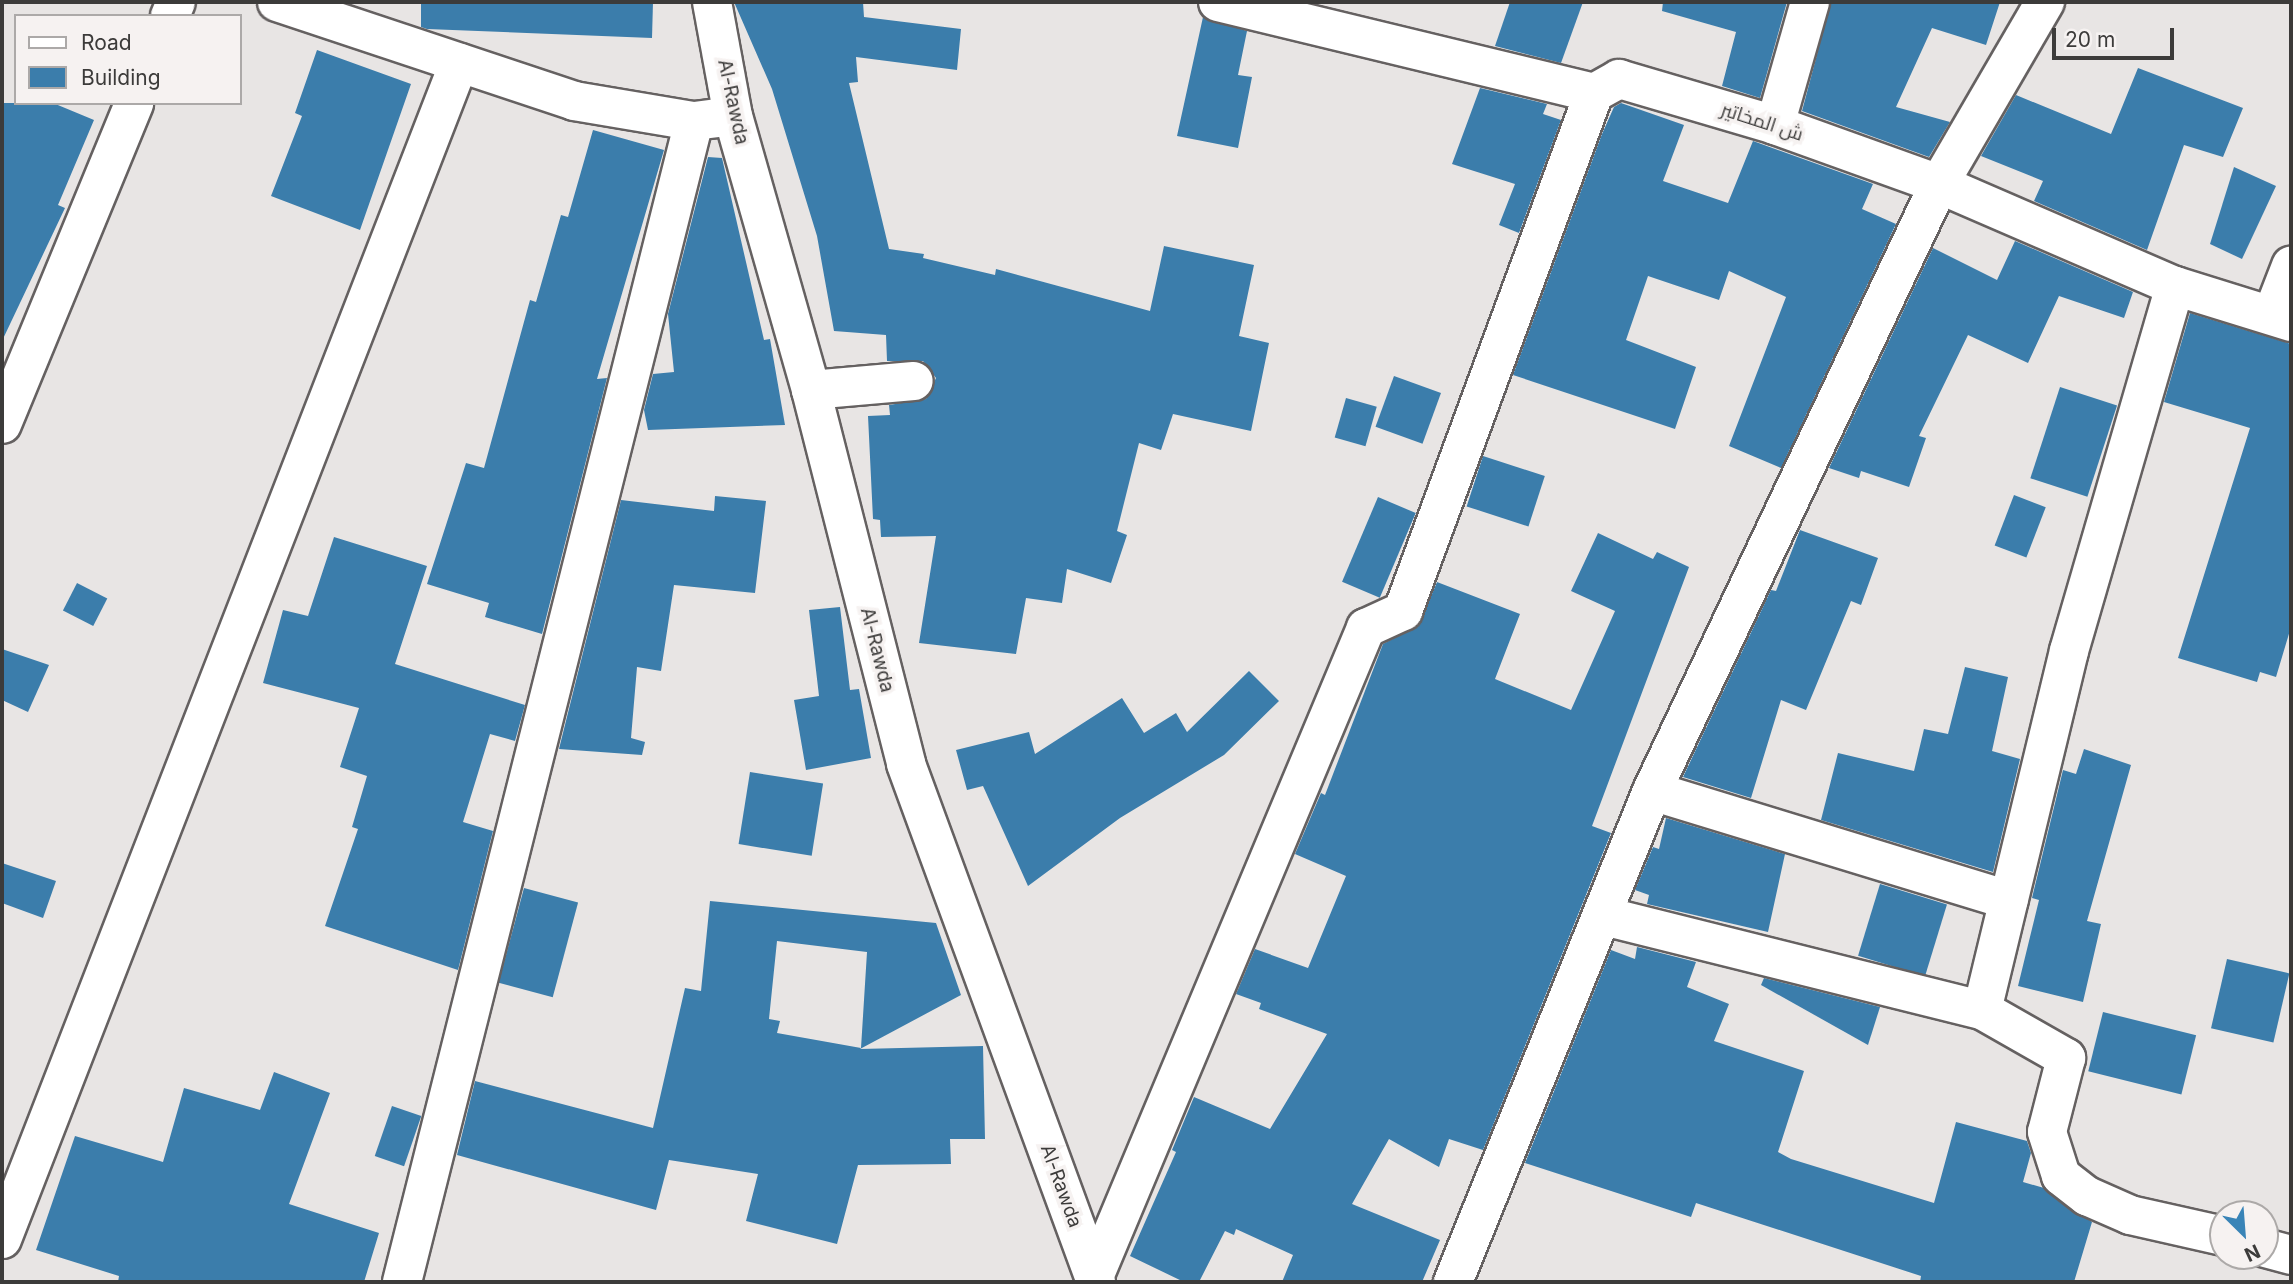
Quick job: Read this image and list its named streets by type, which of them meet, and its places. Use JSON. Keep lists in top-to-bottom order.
{
  "streets": {
    "street": ["Al-Rawda", "ش المخاتير"]
  },
  "legend": ["Road", "Building"],
  "scale_bar": "20 m",
  "north": "bottom right"
}
